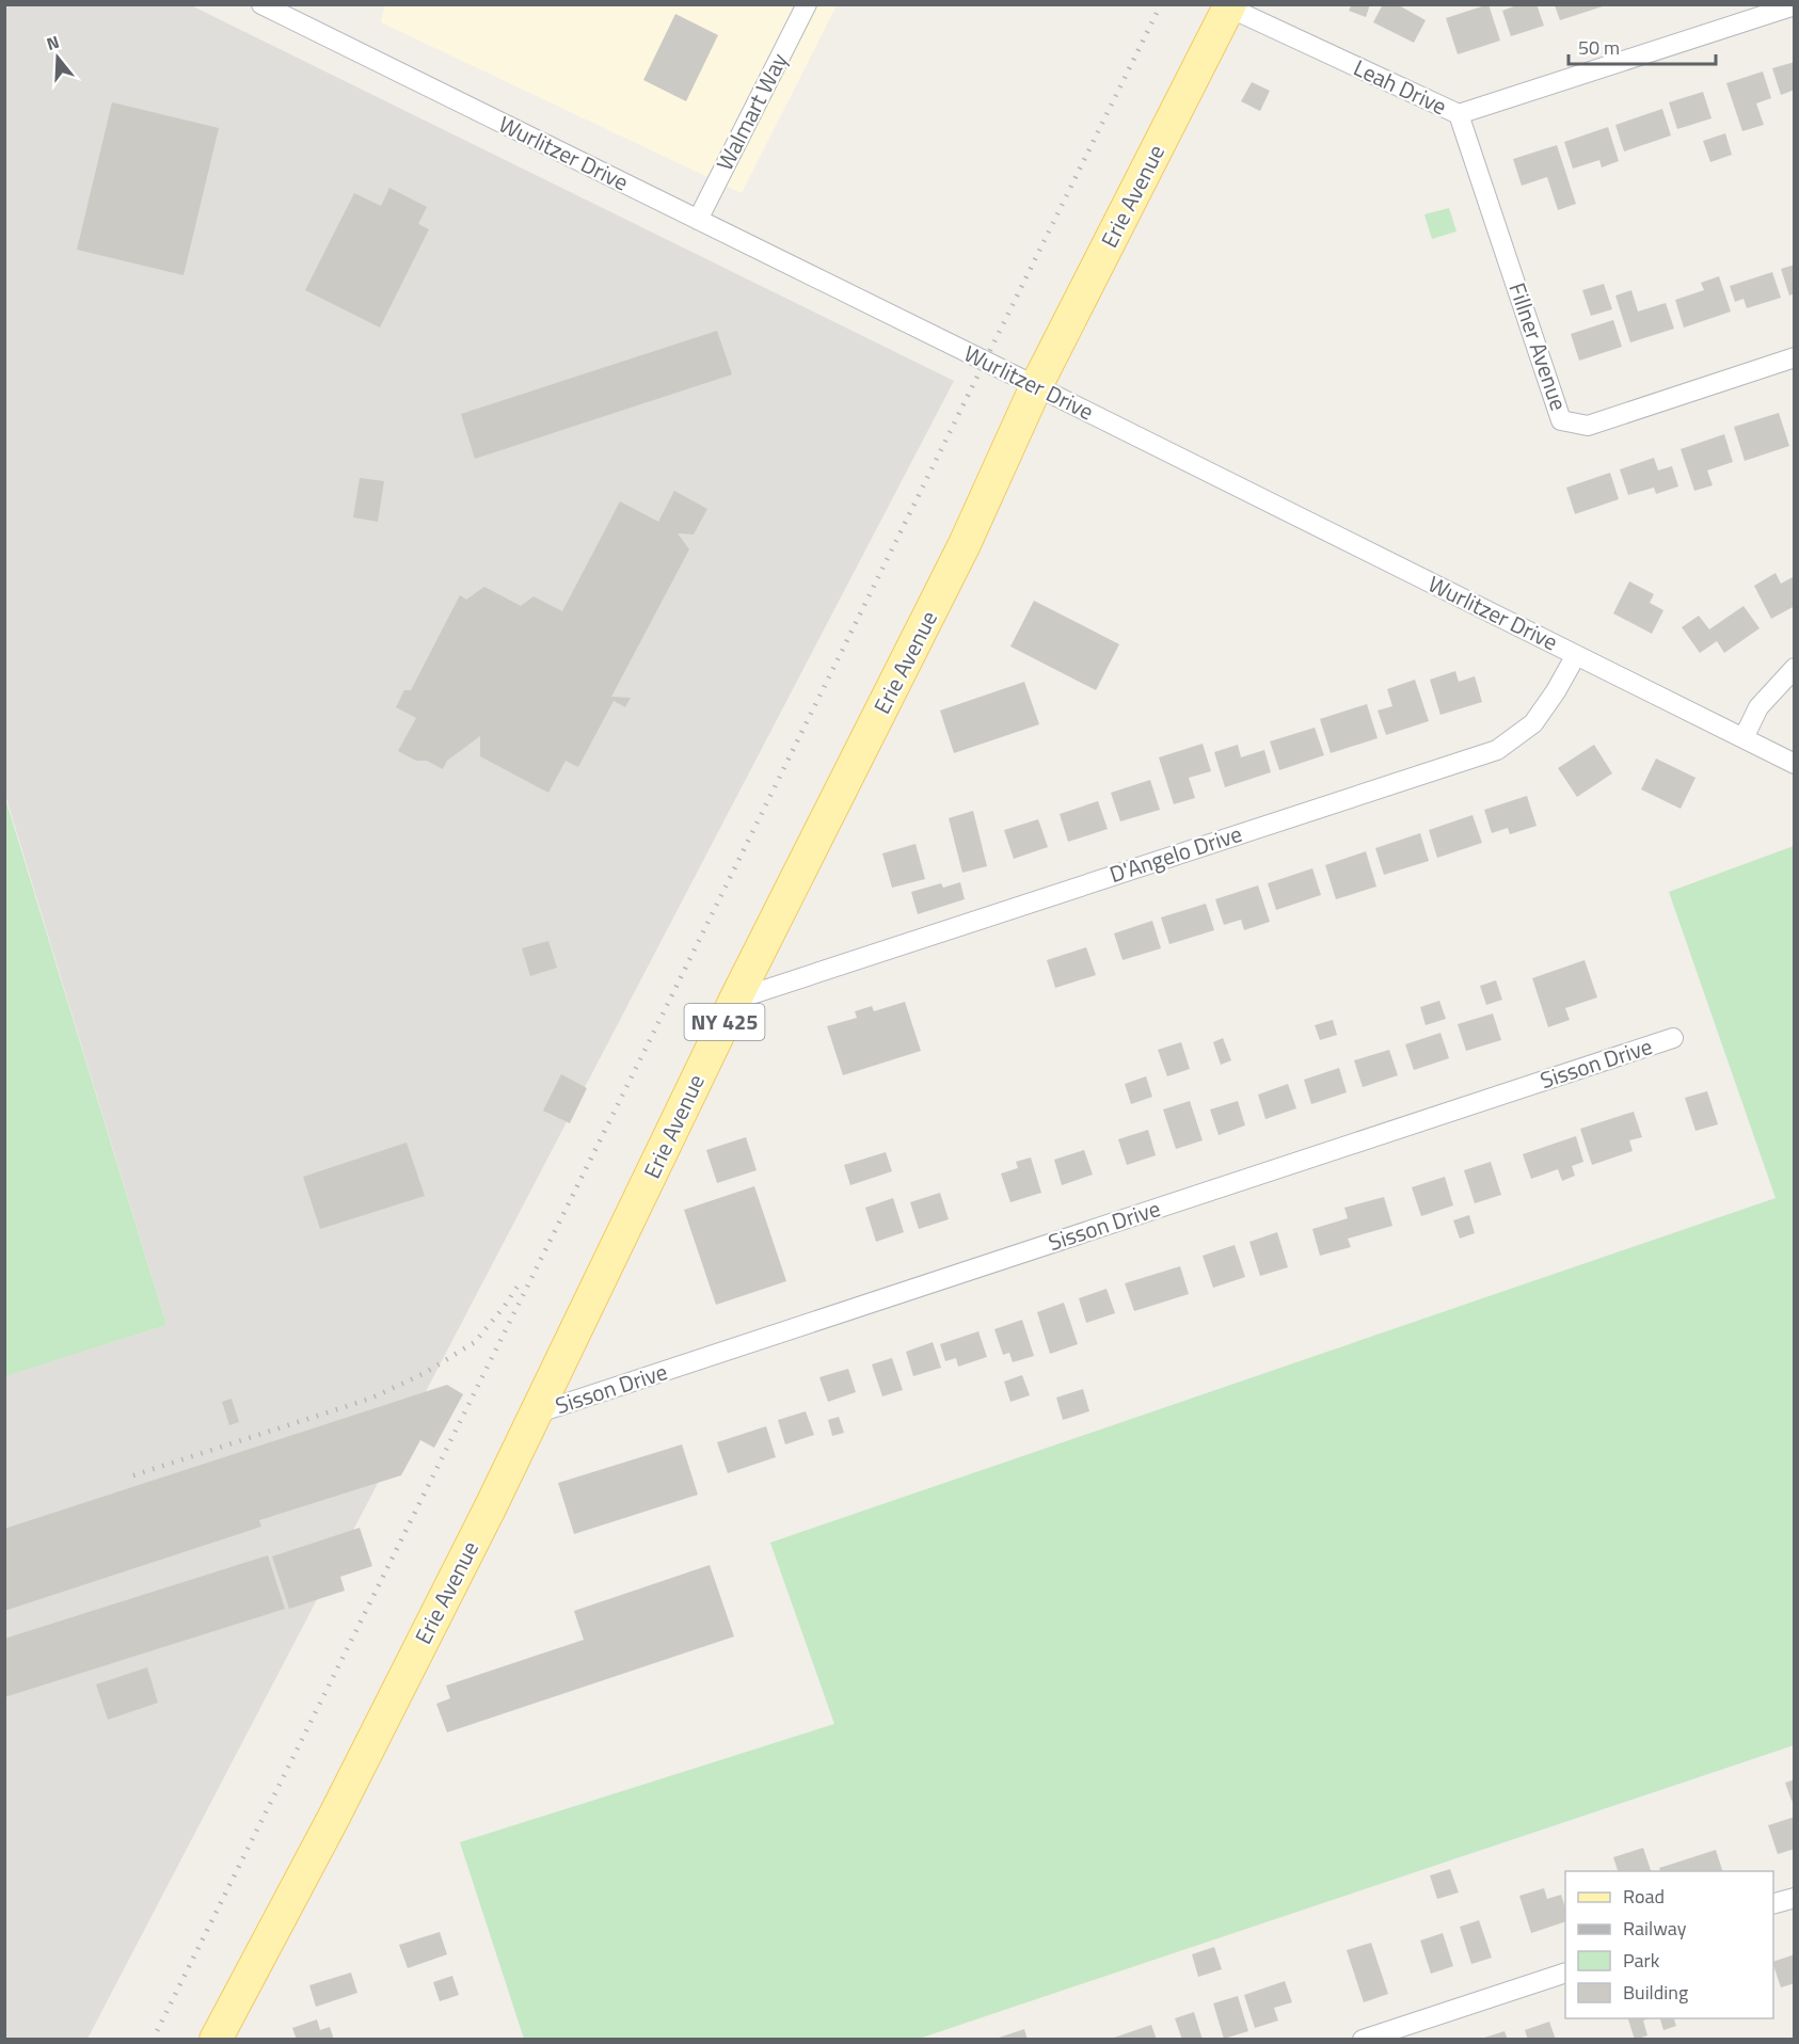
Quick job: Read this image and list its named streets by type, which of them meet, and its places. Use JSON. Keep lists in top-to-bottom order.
{
  "streets": {
    "main road": ["Erie Avenue", "NY 425"],
    "street": [
      "Leah Drive",
      "Walmart Way",
      "Wurlitzer Drive",
      "Fillner Avenue",
      "D'Angelo Drive",
      "Sisson Drive"
    ]
  },
  "crossings": [
    ["Leah Drive", "Erie Avenue"],
    ["Leah Drive", "Fillner Avenue"],
    ["Walmart Way", "Wurlitzer Drive"],
    ["Wurlitzer Drive", "Erie Avenue"],
    ["Wurlitzer Drive", "D'Angelo Drive"],
    ["Erie Avenue", "D'Angelo Drive"],
    ["Erie Avenue", "Sisson Drive"]
  ],
  "legend": [
    "Road",
    "Railway",
    "Park",
    "Building"
  ],
  "scale_bar": "50 m",
  "north": "top"
}
